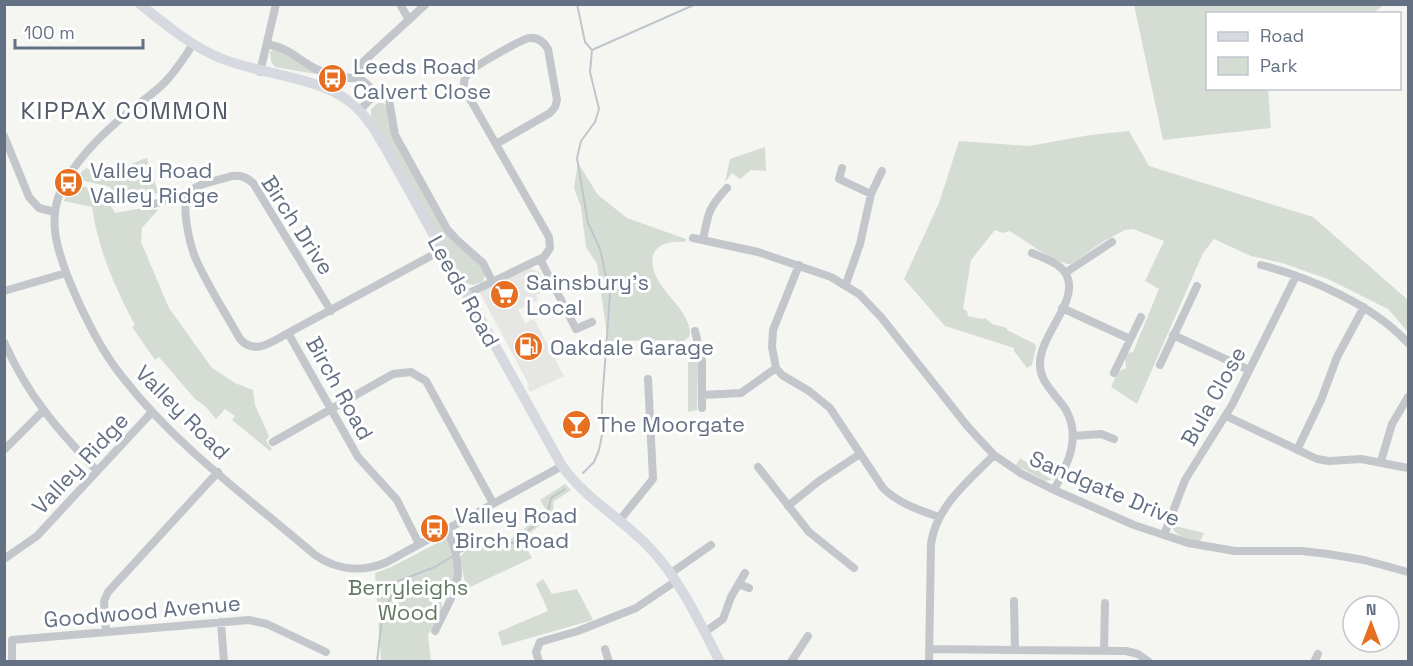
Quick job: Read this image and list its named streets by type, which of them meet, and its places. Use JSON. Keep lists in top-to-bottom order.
{
  "streets": {
    "main road": ["Leeds Road"],
    "street": [
      "Birch Drive",
      "Birch Road",
      "Bula Close",
      "Valley Road",
      "Valley Ridge",
      "Sandgate Drive",
      "Goodwood Avenue"
    ]
  },
  "crossings": [
    ["Birch Drive", "Birch Road"],
    ["Leeds Road", "Birch Road"],
    ["Leeds Road", "Valley Road"],
    ["Birch Road", "Valley Road"],
    ["Bula Close", "Sandgate Drive"],
    ["Valley Road", "Valley Ridge"]
  ],
  "districts": ["KIPPAX COMMON"],
  "parks": ["Berryleighs Wood"],
  "places": {
    "bus stop": ["Leeds Road Calvert Close", "Valley Road Valley Ridge", "Valley Road Birch Road"],
    "supermarket": ["Sainsbury's Local"],
    "fuel station": ["Oakdale Garage"],
    "bar": ["The Moorgate"]
  },
  "legend": ["Road", "Park"],
  "scale_bar": "100 m",
  "north": "top"
}
